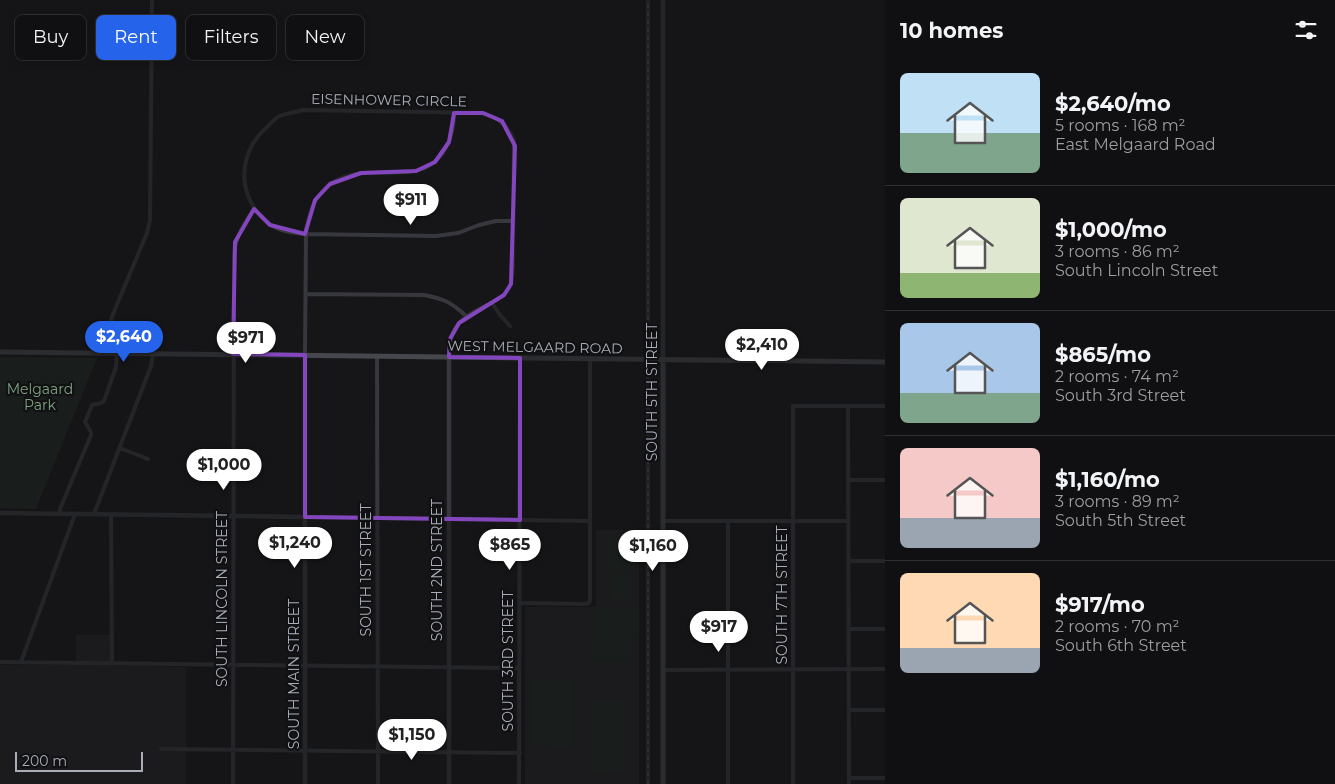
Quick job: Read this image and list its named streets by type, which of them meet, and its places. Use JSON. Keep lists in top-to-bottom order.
{
  "streets": {
    "main road": ["WEST MELGAARD ROAD", "SOUTH 5TH STREET"],
    "street": [
      "EISENHOWER CIRCLE",
      "SOUTH 1ST STREET",
      "SOUTH 2ND STREET",
      "SOUTH 7TH STREET",
      "SOUTH LINCOLN STREET",
      "SOUTH 3RD STREET",
      "SOUTH MAIN STREET"
    ]
  },
  "crossings": [
    ["EISENHOWER CIRCLE", "WEST MELGAARD ROAD"],
    ["EISENHOWER CIRCLE", "SOUTH 2ND STREET"],
    ["EISENHOWER CIRCLE", "SOUTH LINCOLN STREET"],
    ["WEST MELGAARD ROAD", "SOUTH 5TH STREET"],
    ["WEST MELGAARD ROAD", "SOUTH 1ST STREET"],
    ["WEST MELGAARD ROAD", "SOUTH 2ND STREET"],
    ["WEST MELGAARD ROAD", "SOUTH LINCOLN STREET"],
    ["WEST MELGAARD ROAD", "SOUTH 3RD STREET"],
    ["WEST MELGAARD ROAD", "SOUTH MAIN STREET"]
  ],
  "parks": ["Melgaard Park"],
  "scale_bar": "200 m",
  "page": {
    "heading": "10 homes",
    "chip": [
      "Buy",
      "Rent",
      "Filters",
      "New"
    ],
    "list": [
      {
        "name": "$2,640/mo",
        "note": "5 rooms · 168 m² · East Melgaard Road"
      },
      {
        "name": "$1,000/mo",
        "note": "3 rooms · 86 m² · South Lincoln Street"
      },
      {
        "name": "$865/mo",
        "note": "2 rooms · 74 m² · South 3rd Street"
      },
      {
        "name": "$1,160/mo",
        "note": "3 rooms · 89 m² · South 5th Street"
      },
      {
        "name": "$917/mo",
        "note": "2 rooms · 70 m² · South 6th Street"
      }
    ],
    "price": [
      "$911",
      "$2,640",
      "$971",
      "$2,410",
      "$1,000",
      "$1,240",
      "$865",
      "$1,160",
      "$917",
      "$1,150"
    ],
    "scale": "200 m"
  }
}
